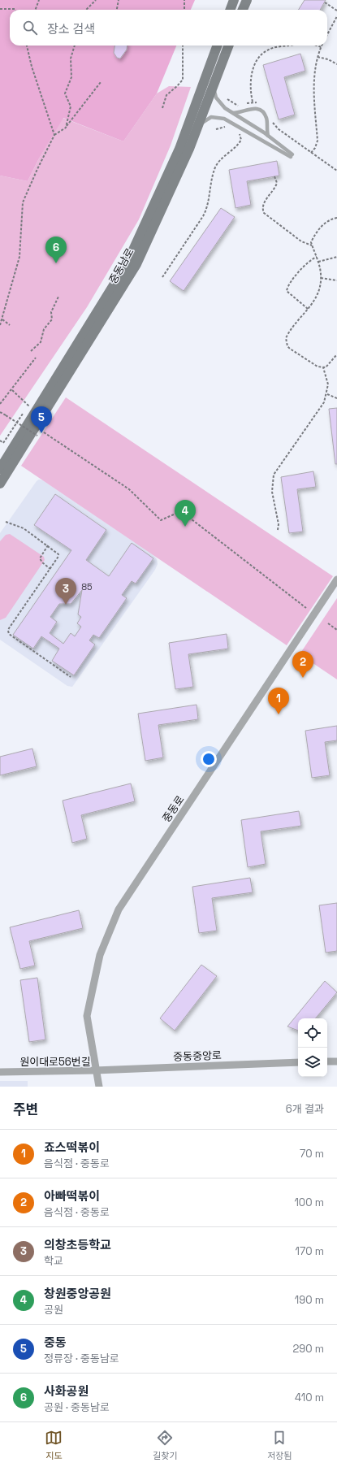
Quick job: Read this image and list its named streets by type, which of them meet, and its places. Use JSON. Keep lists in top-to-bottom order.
{
  "streets": {
    "street": [
      "중동남로",
      "중동로",
      "중동중앙로",
      "원이대로56번길"
    ]
  },
  "crossings": [
    ["중동로", "중동중앙로"],
    ["중동로", "원이대로56번길"],
    ["중동중앙로", "원이대로56번길"]
  ],
  "house_numbers": ["85"],
  "page": {
    "search": "장소 검색",
    "pins": [
      "6",
      "5",
      "4",
      "3",
      "2",
      "1"
    ],
    "heading": ["주변", "6개 결과"],
    "list": [
      {
        "mark": "1",
        "name": "죠스떡볶이",
        "note": "음식점 · 중동로",
        "value": "70 m"
      },
      {
        "mark": "2",
        "name": "아빠떡볶이",
        "note": "음식점 · 중동로",
        "value": "100 m"
      },
      {
        "mark": "3",
        "name": "의창초등학교",
        "note": "학교",
        "value": "170 m"
      },
      {
        "mark": "4",
        "name": "창원중앙공원",
        "note": "공원",
        "value": "190 m"
      },
      {
        "mark": "5",
        "name": "중동",
        "note": "정류장 · 중동남로",
        "value": "290 m"
      },
      {
        "mark": "6",
        "name": "사화공원",
        "note": "공원 · 중동남로",
        "value": "410 m"
      }
    ],
    "nav": ["지도", "길찾기", "저장됨"]
  }
}
